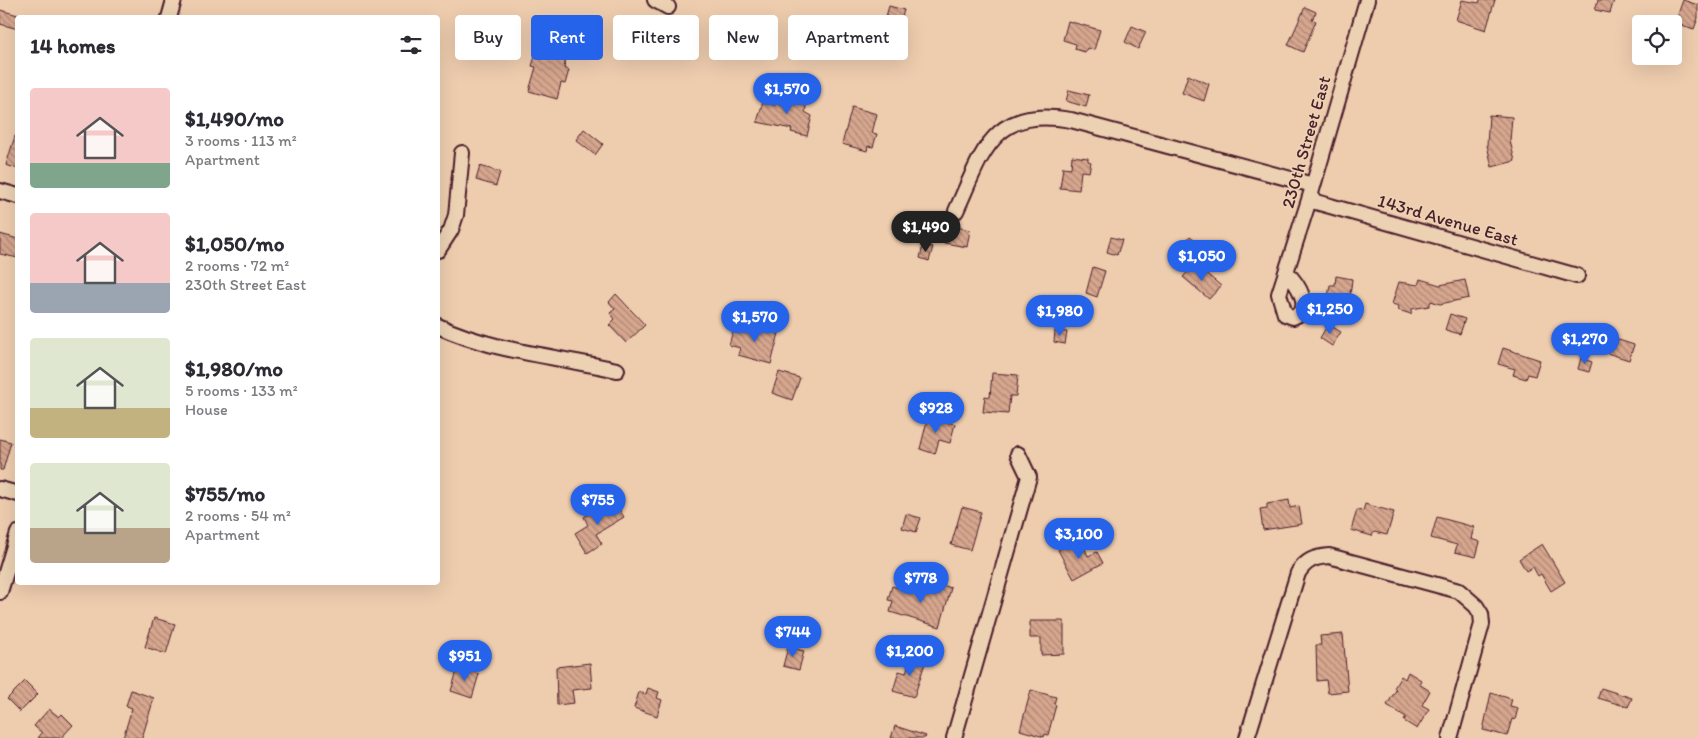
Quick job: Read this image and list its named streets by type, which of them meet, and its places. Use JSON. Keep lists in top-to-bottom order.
{
  "streets": {
    "street": ["230th Street East", "143rd Avenue East"]
  },
  "crossings": [
    ["230th Street East", "143rd Avenue East"]
  ],
  "page": {
    "chip": [
      "Buy",
      "Rent",
      "Filters",
      "New",
      "Apartment"
    ],
    "heading": "14 homes",
    "price": [
      "$1,570",
      "$1,490",
      "$1,050",
      "$1,250",
      "$1,980",
      "$1,570",
      "$1,270",
      "$928",
      "$755",
      "$3,100",
      "$778",
      "$744",
      "$1,200",
      "$951"
    ],
    "list": [
      {
        "name": "$1,490/mo",
        "note": "3 rooms · 113 m² · Apartment"
      },
      {
        "name": "$1,050/mo",
        "note": "2 rooms · 72 m² · 230th Street East"
      },
      {
        "name": "$1,980/mo",
        "note": "5 rooms · 133 m² · House"
      },
      {
        "name": "$755/mo",
        "note": "2 rooms · 54 m² · Apartment"
      }
    ]
  }
}
